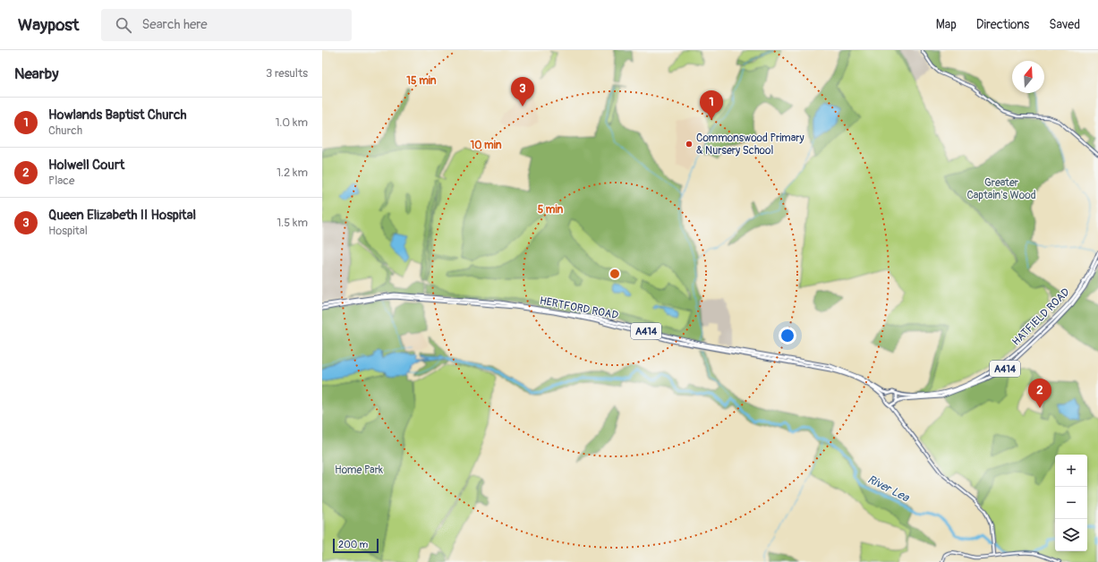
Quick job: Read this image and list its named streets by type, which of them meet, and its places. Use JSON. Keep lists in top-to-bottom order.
{
  "streets": {
    "highway": ["HERTFORD ROAD", "HATFIELD ROAD", "A414"]
  },
  "crossings": [
    ["HERTFORD ROAD", "HATFIELD ROAD"]
  ],
  "water": ["River Lea"],
  "parks": ["Greater Captain's Wood", "Home Park"],
  "places": ["Commonswood Primary & Nursery School"],
  "scale_bar": "200 m",
  "north": "top",
  "page": {
    "header": "Waypost",
    "search": "Search here",
    "nav": ["Map", "Directions", "Saved"],
    "heading": ["Nearby", "3 results"],
    "pins": ["3", "1", "2"],
    "list": [
      {
        "mark": "1",
        "name": "Howlands Baptist Church",
        "note": "Church",
        "value": "1.0 km"
      },
      {
        "mark": "2",
        "name": "Holwell Court",
        "note": "Place",
        "value": "1.2 km"
      },
      {
        "mark": "3",
        "name": "Queen Elizabeth II Hospital",
        "note": "Hospital",
        "value": "1.5 km"
      }
    ],
    "map_buttons": ["+", "−"],
    "scale": "200 m"
  },
  "rings": ["15 min", "10 min", "5 min"]
}
